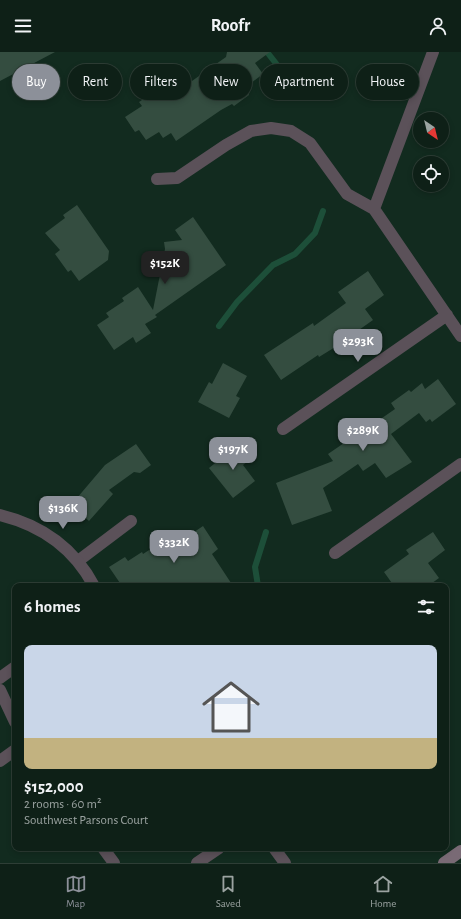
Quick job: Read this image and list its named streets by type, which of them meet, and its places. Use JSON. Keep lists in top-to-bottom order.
{
  "north": "bottom right",
  "page": {
    "header": "Roofr",
    "chip": [
      "Buy",
      "Rent",
      "Filters",
      "New",
      "Apartment",
      "House"
    ],
    "price": [
      "$152K",
      "$293K",
      "$289K",
      "$197K",
      "$136K",
      "$332K"
    ],
    "heading": "6 homes",
    "list": [
      {
        "name": "$152,000",
        "note": "2 rooms · 60 m² · Southwest Parsons Court"
      }
    ],
    "tabs": ["Map", "Saved", "Home"]
  }
}
